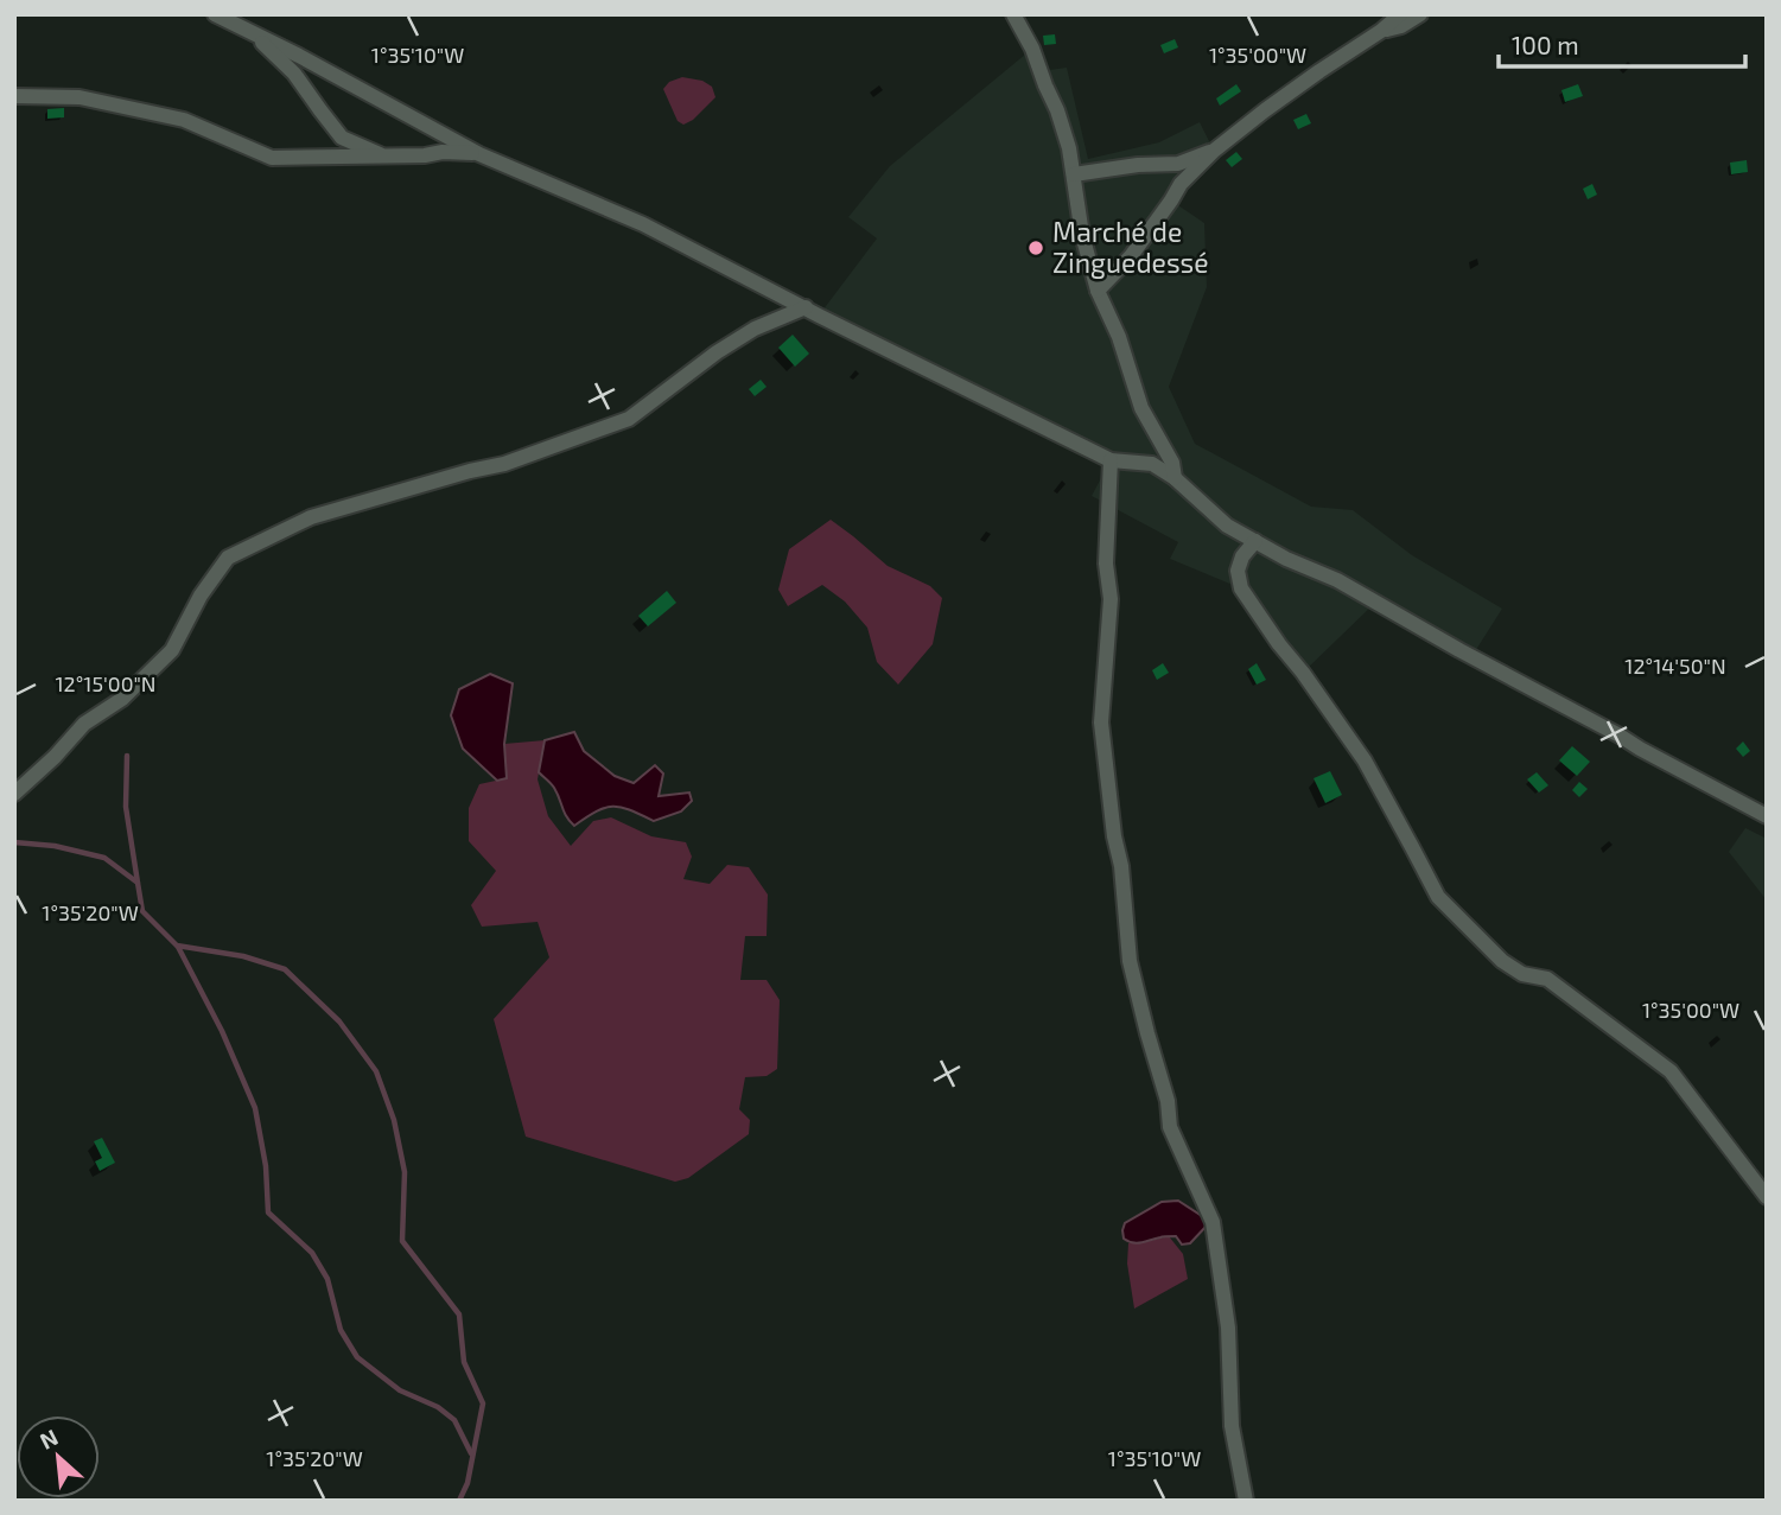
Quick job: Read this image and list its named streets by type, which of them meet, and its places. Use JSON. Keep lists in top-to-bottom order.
{
  "places": ["Marché de Zinguedessé"],
  "scale_bar": "100 m",
  "north": "top left",
  "coordinates": [
    "1°35'10\"W",
    "1°35'00\"W",
    "12°14'50\"N",
    "12°15'00\"N",
    "1°35'20\"W"
  ]
}
